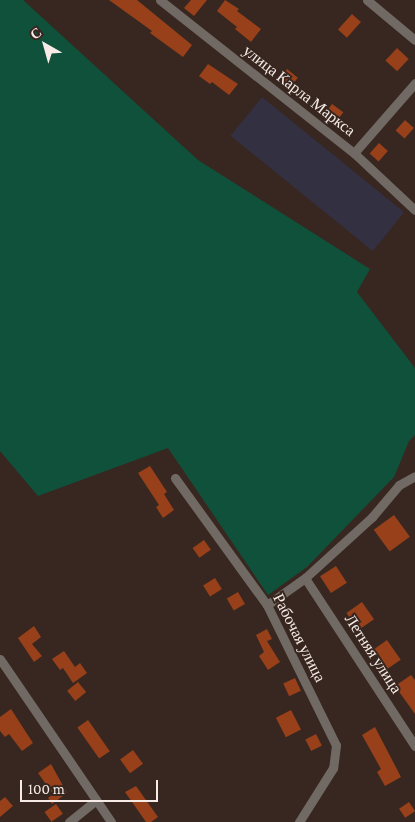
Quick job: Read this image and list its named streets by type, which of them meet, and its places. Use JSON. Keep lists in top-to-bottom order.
{
  "streets": {
    "street": ["улица Карла Маркса", "Рабочая улица", "Летняя улица"]
  },
  "scale_bar": "100 m",
  "north": "top left"
}
